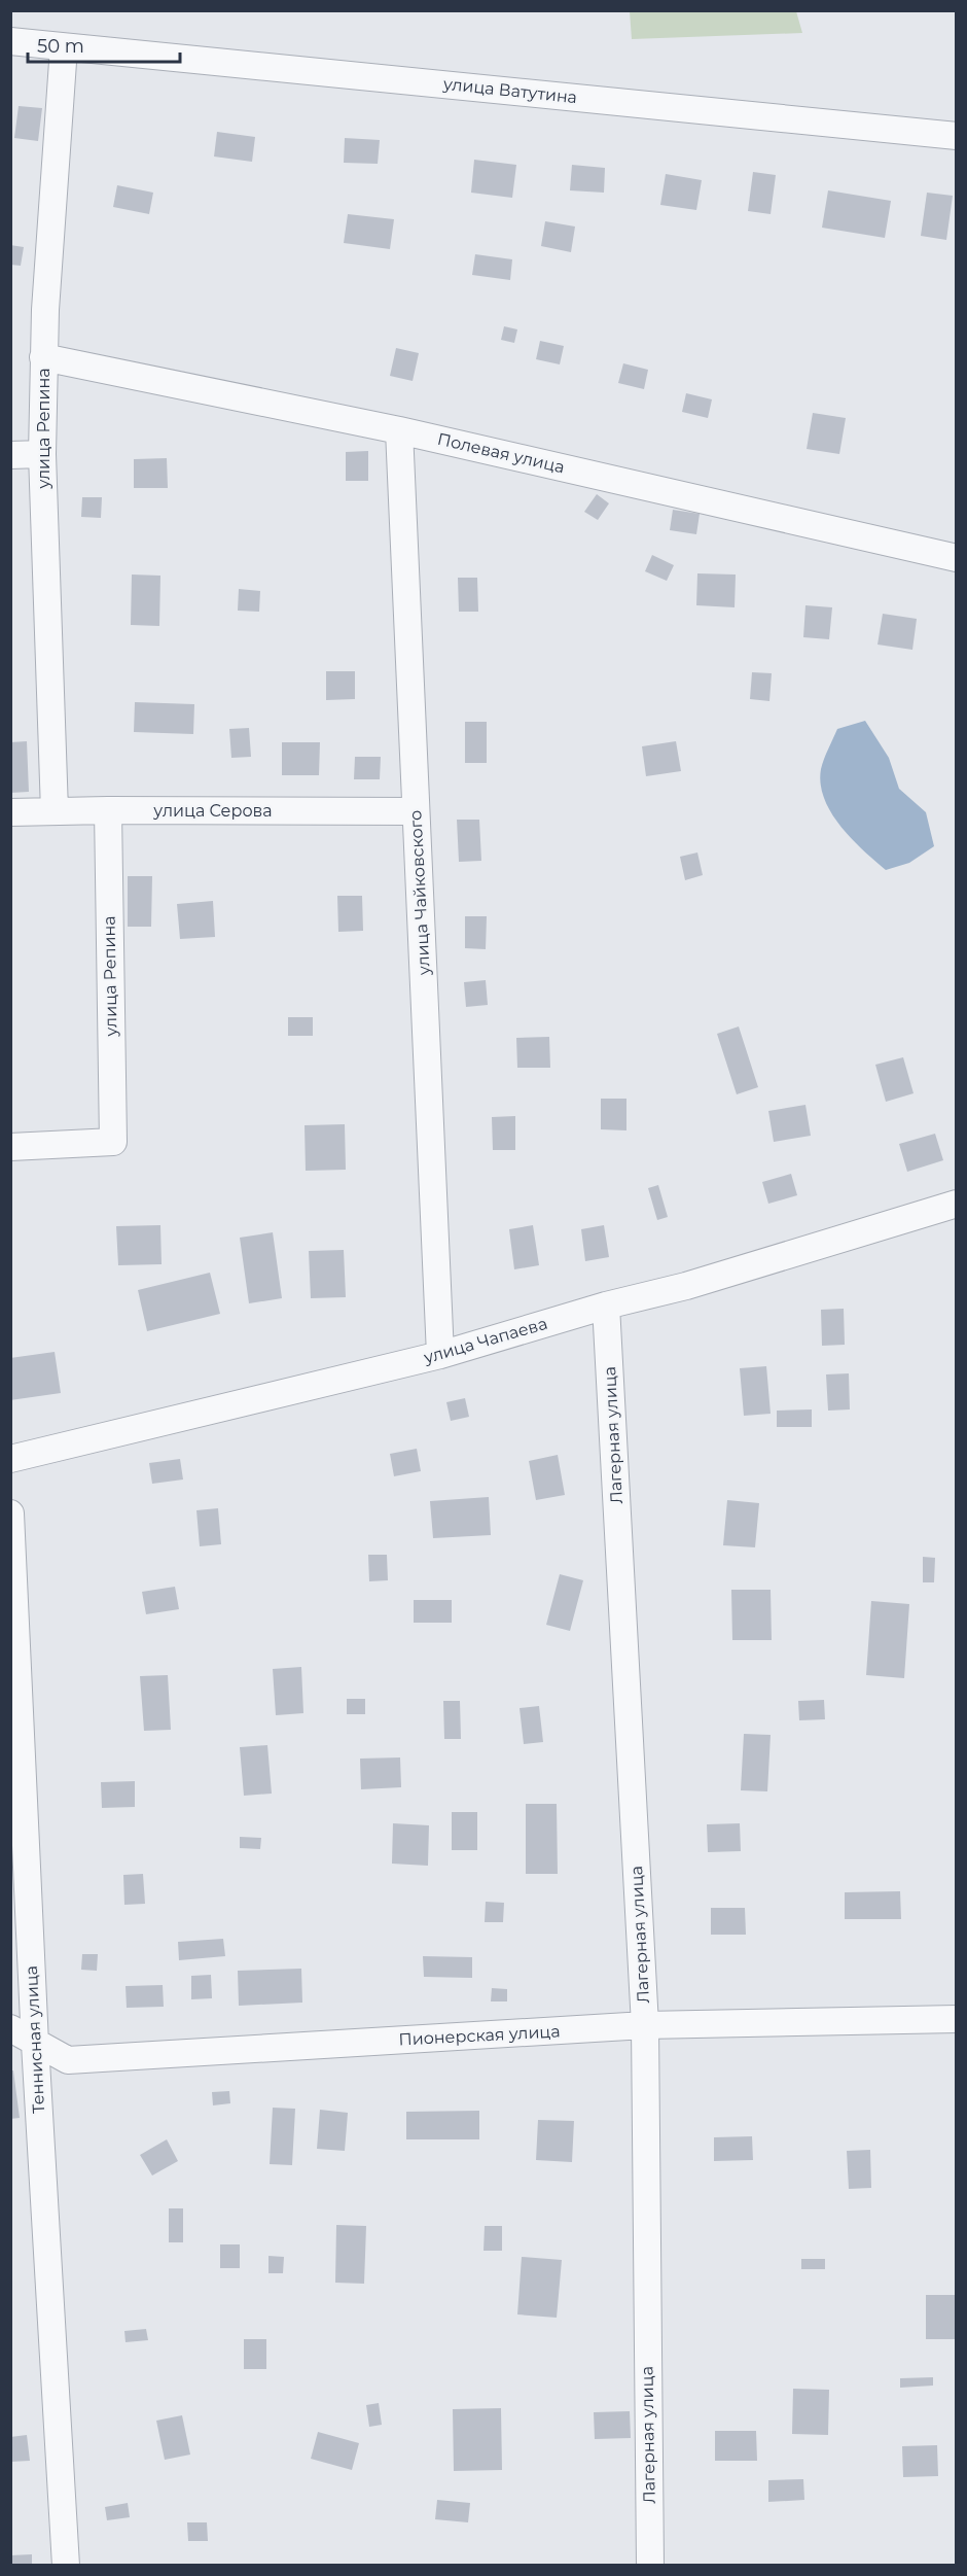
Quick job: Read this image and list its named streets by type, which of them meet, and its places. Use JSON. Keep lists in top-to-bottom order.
{
  "streets": {
    "street": [
      "улица Ватутина",
      "улица Репина",
      "Полевая улица",
      "улица Серова",
      "улица Чайковского",
      "улица Чапаева",
      "Лагерная улица",
      "Пионерская улица",
      "Теннисная улица"
    ]
  },
  "crossings": [
    ["улица Ватутина", "улица Репина"],
    ["улица Репина", "Полевая улица"],
    ["улица Репина", "улица Серова"],
    ["Полевая улица", "улица Чайковского"],
    ["улица Серова", "улица Чайковского"],
    ["улица Чайковского", "улица Чапаева"],
    ["улица Чапаева", "Лагерная улица"],
    ["Лагерная улица", "Пионерская улица"],
    ["Пионерская улица", "Теннисная улица"]
  ],
  "scale_bar": "50 m"
}
